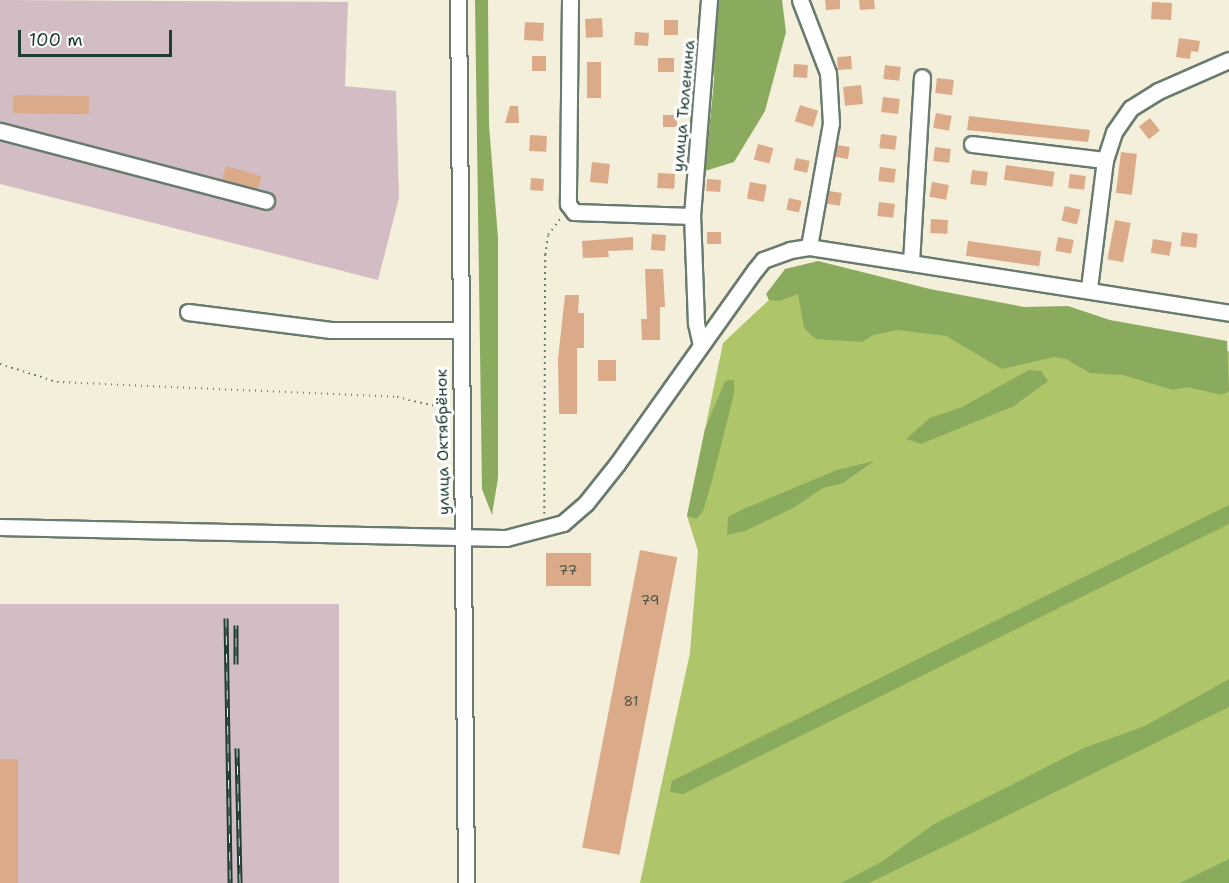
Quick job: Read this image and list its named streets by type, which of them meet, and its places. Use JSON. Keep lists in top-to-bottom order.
{
  "streets": {
    "street": ["улица Тюленина", "улица Октябрёнок"]
  },
  "house_numbers": ["77", "79", "81"],
  "scale_bar": "100 m"
}
